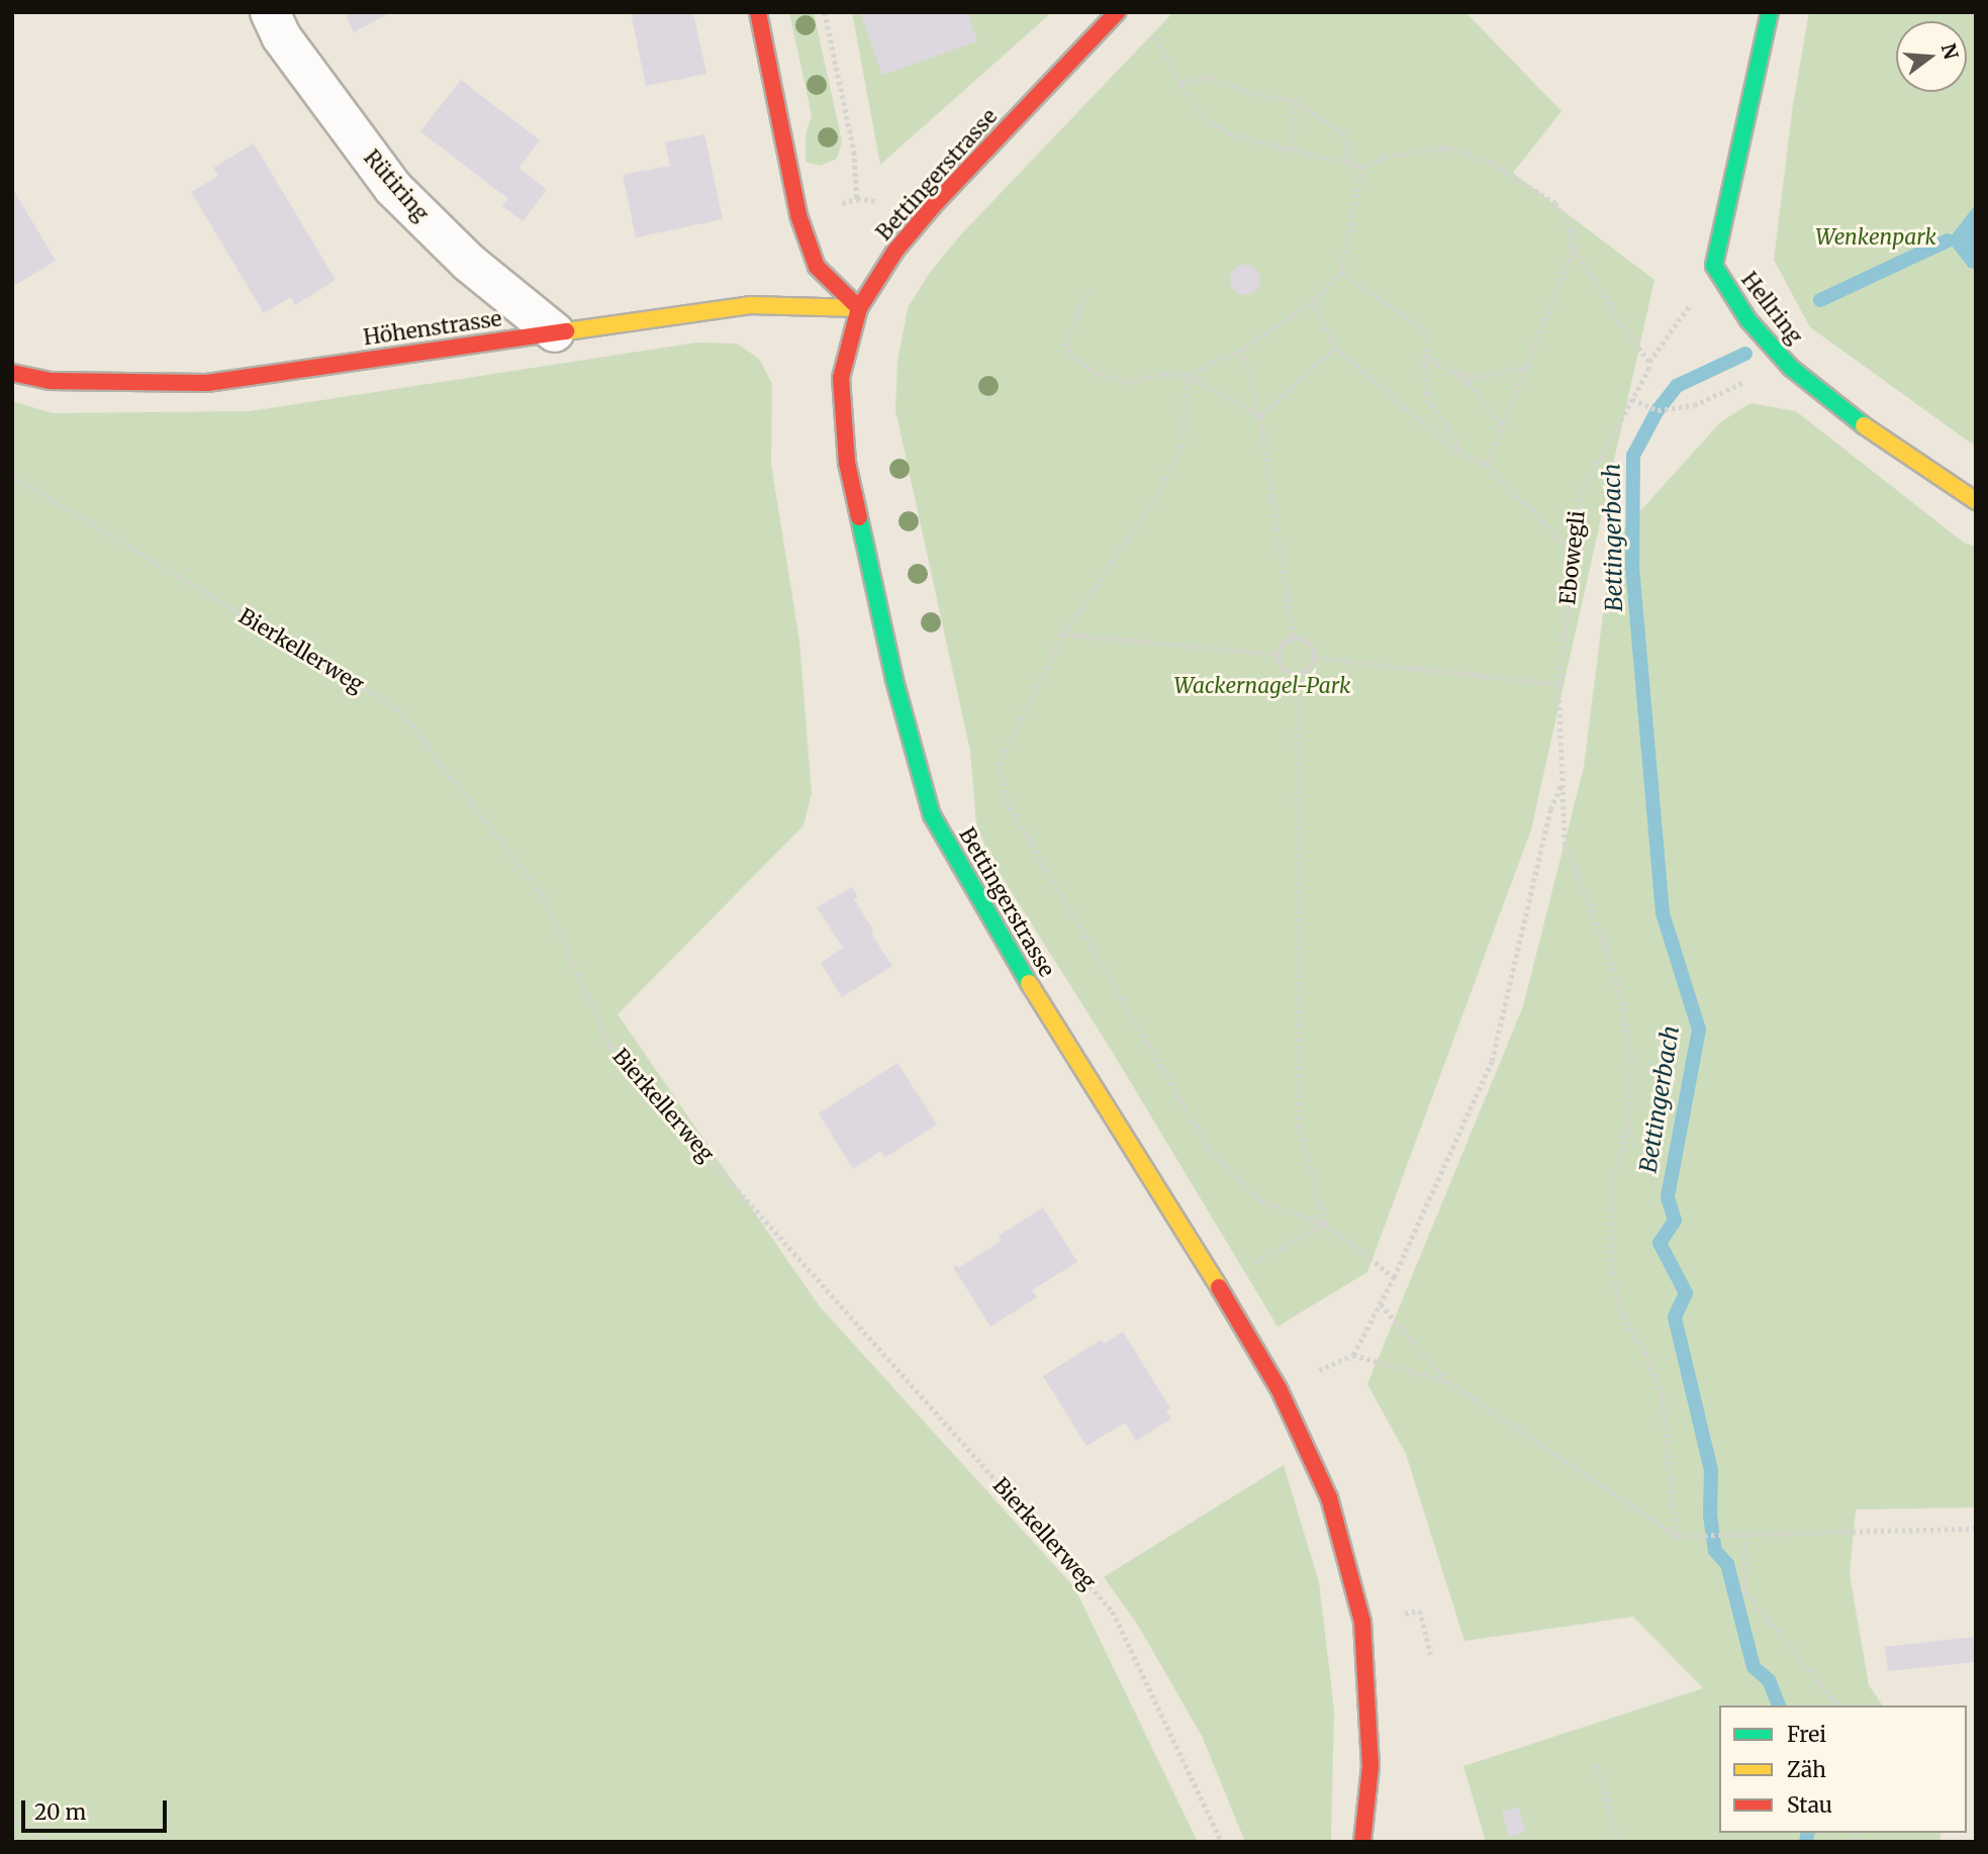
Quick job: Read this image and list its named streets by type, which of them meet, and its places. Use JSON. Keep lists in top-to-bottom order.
{
  "streets": {
    "street": [
      "Bettingerstrasse",
      "Rütiring",
      "Hellring",
      "Höhenstrasse"
    ],
    "path": ["Ebowegli", "Bierkellerweg"]
  },
  "crossings": [
    ["Bettingerstrasse", "Höhenstrasse"],
    ["Rütiring", "Höhenstrasse"],
    ["Hellring", "Ebowegli"]
  ],
  "water": ["Bettingerbach"],
  "parks": ["Wenkenpark", "Wackernagel-Park"],
  "legend": ["Frei", "Zäh", "Stau"],
  "scale_bar": "20 m",
  "north": "right"
}
